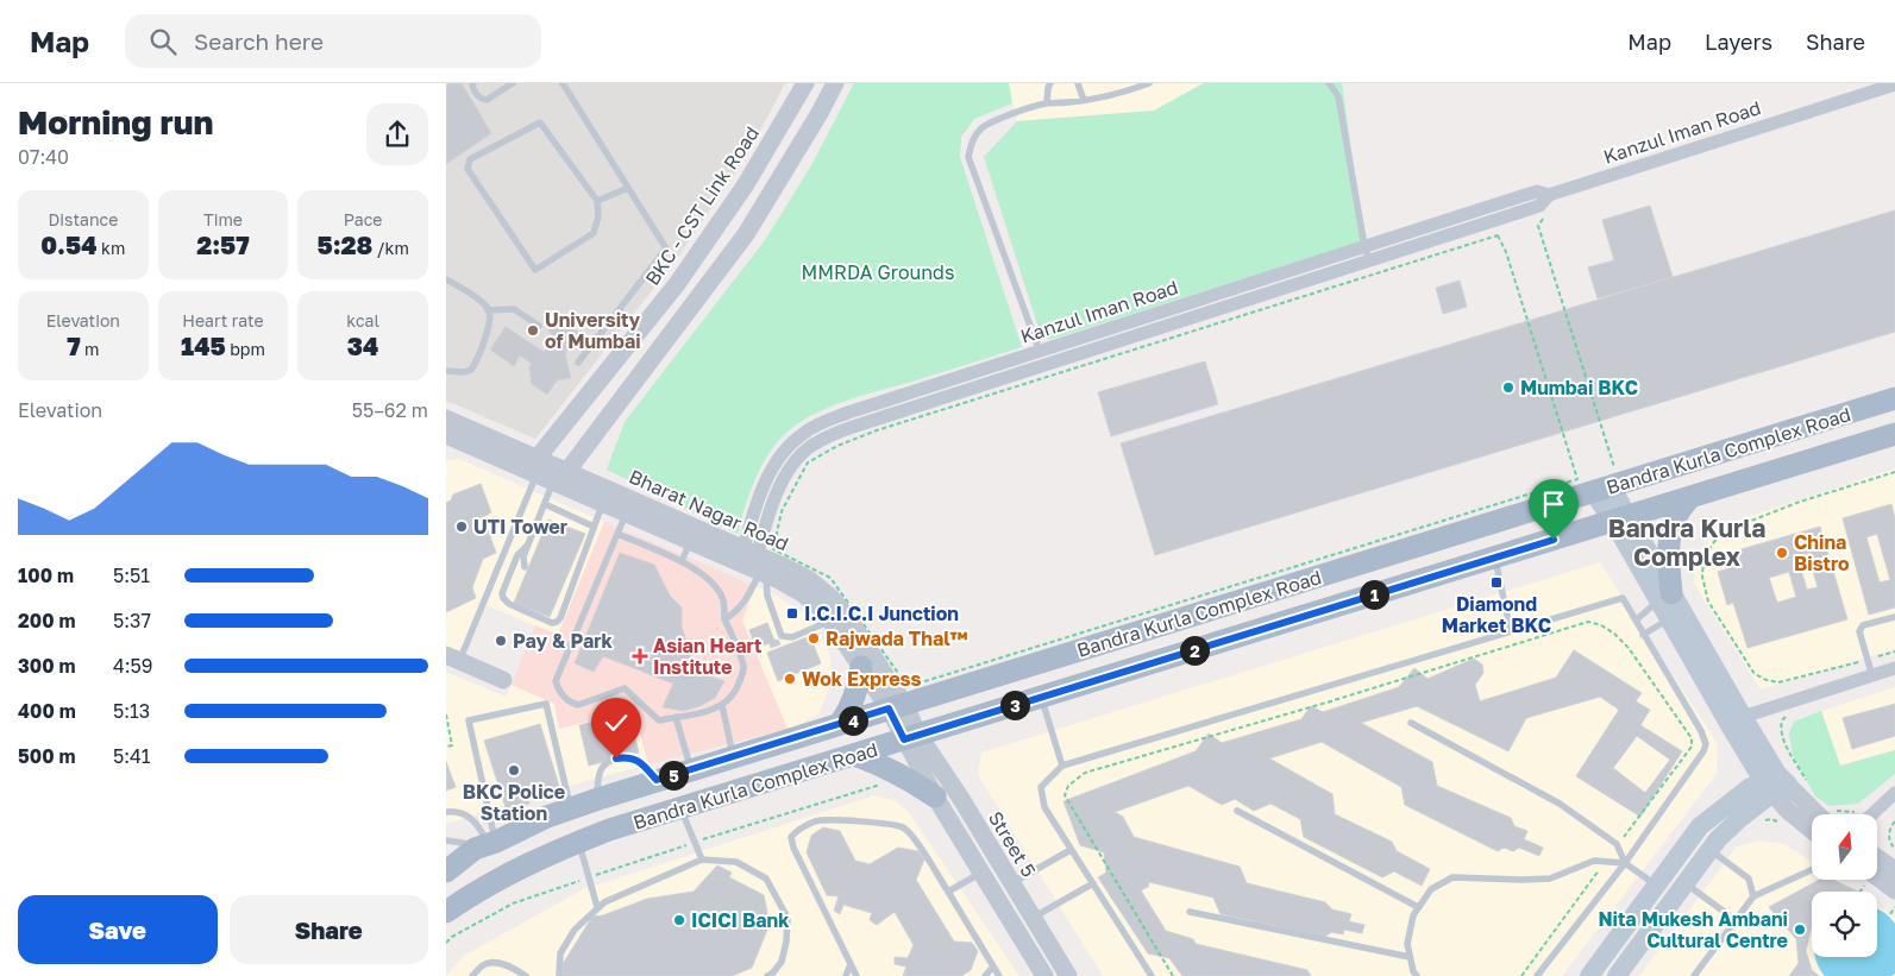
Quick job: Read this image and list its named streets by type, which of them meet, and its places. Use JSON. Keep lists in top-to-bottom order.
{
  "streets": {
    "main road": ["Bandra Kurla Complex Road"],
    "street": [
      "Kanzul Iman Road",
      "BKC - CST Link Road",
      "Bharat Nagar Road",
      "Street 5"
    ]
  },
  "crossings": [
    ["Kanzul Iman Road", "Bharat Nagar Road"],
    ["BKC - CST Link Road", "Bharat Nagar Road"],
    ["Bandra Kurla Complex Road", "Bharat Nagar Road"],
    ["Bandra Kurla Complex Road", "Street 5"]
  ],
  "districts": ["Bandra Kurla Complex"],
  "parks": ["MMRDA Grounds"],
  "places": {
    "other": [
      "University of Mumbai",
      "Mumbai BKC",
      "UTI Tower",
      "China Bistro",
      "Rajwada Thal™",
      "Pay & Park",
      "Wok Express",
      "BKC Police Station",
      "ICICI Bank",
      "Nita Mukesh Ambani Cultural Centre"
    ],
    "transit": ["Diamond Market BKC", "I.C.I.C.I Junction"],
    "health": ["Asian Heart Institute"]
  },
  "north": "top",
  "page": {
    "header": "Map",
    "search": "Search here",
    "nav": ["Map", "Layers", "Share"],
    "heading": ["Morning run", "07:40"],
    "stats": [
      ["Distance", "0.54 km"],
      ["Time", "2:57"],
      ["Pace", "5:28 /km"],
      ["Elevation", "7 m"],
      ["Heart rate", "145 bpm"],
      ["kcal", "34"]
    ],
    "chart": ["Elevation", "55–62 m"],
    "list": [
      {
        "name": "100 m",
        "note": "5:51"
      },
      {
        "name": "200 m",
        "note": "5:37"
      },
      {
        "name": "300 m",
        "note": "4:59"
      },
      {
        "name": "400 m",
        "note": "5:13"
      },
      {
        "name": "500 m",
        "note": "5:41"
      }
    ],
    "pins": [
      "1",
      "2",
      "3",
      "4",
      "5"
    ],
    "buttons": ["Save", "Share"]
  }
}
